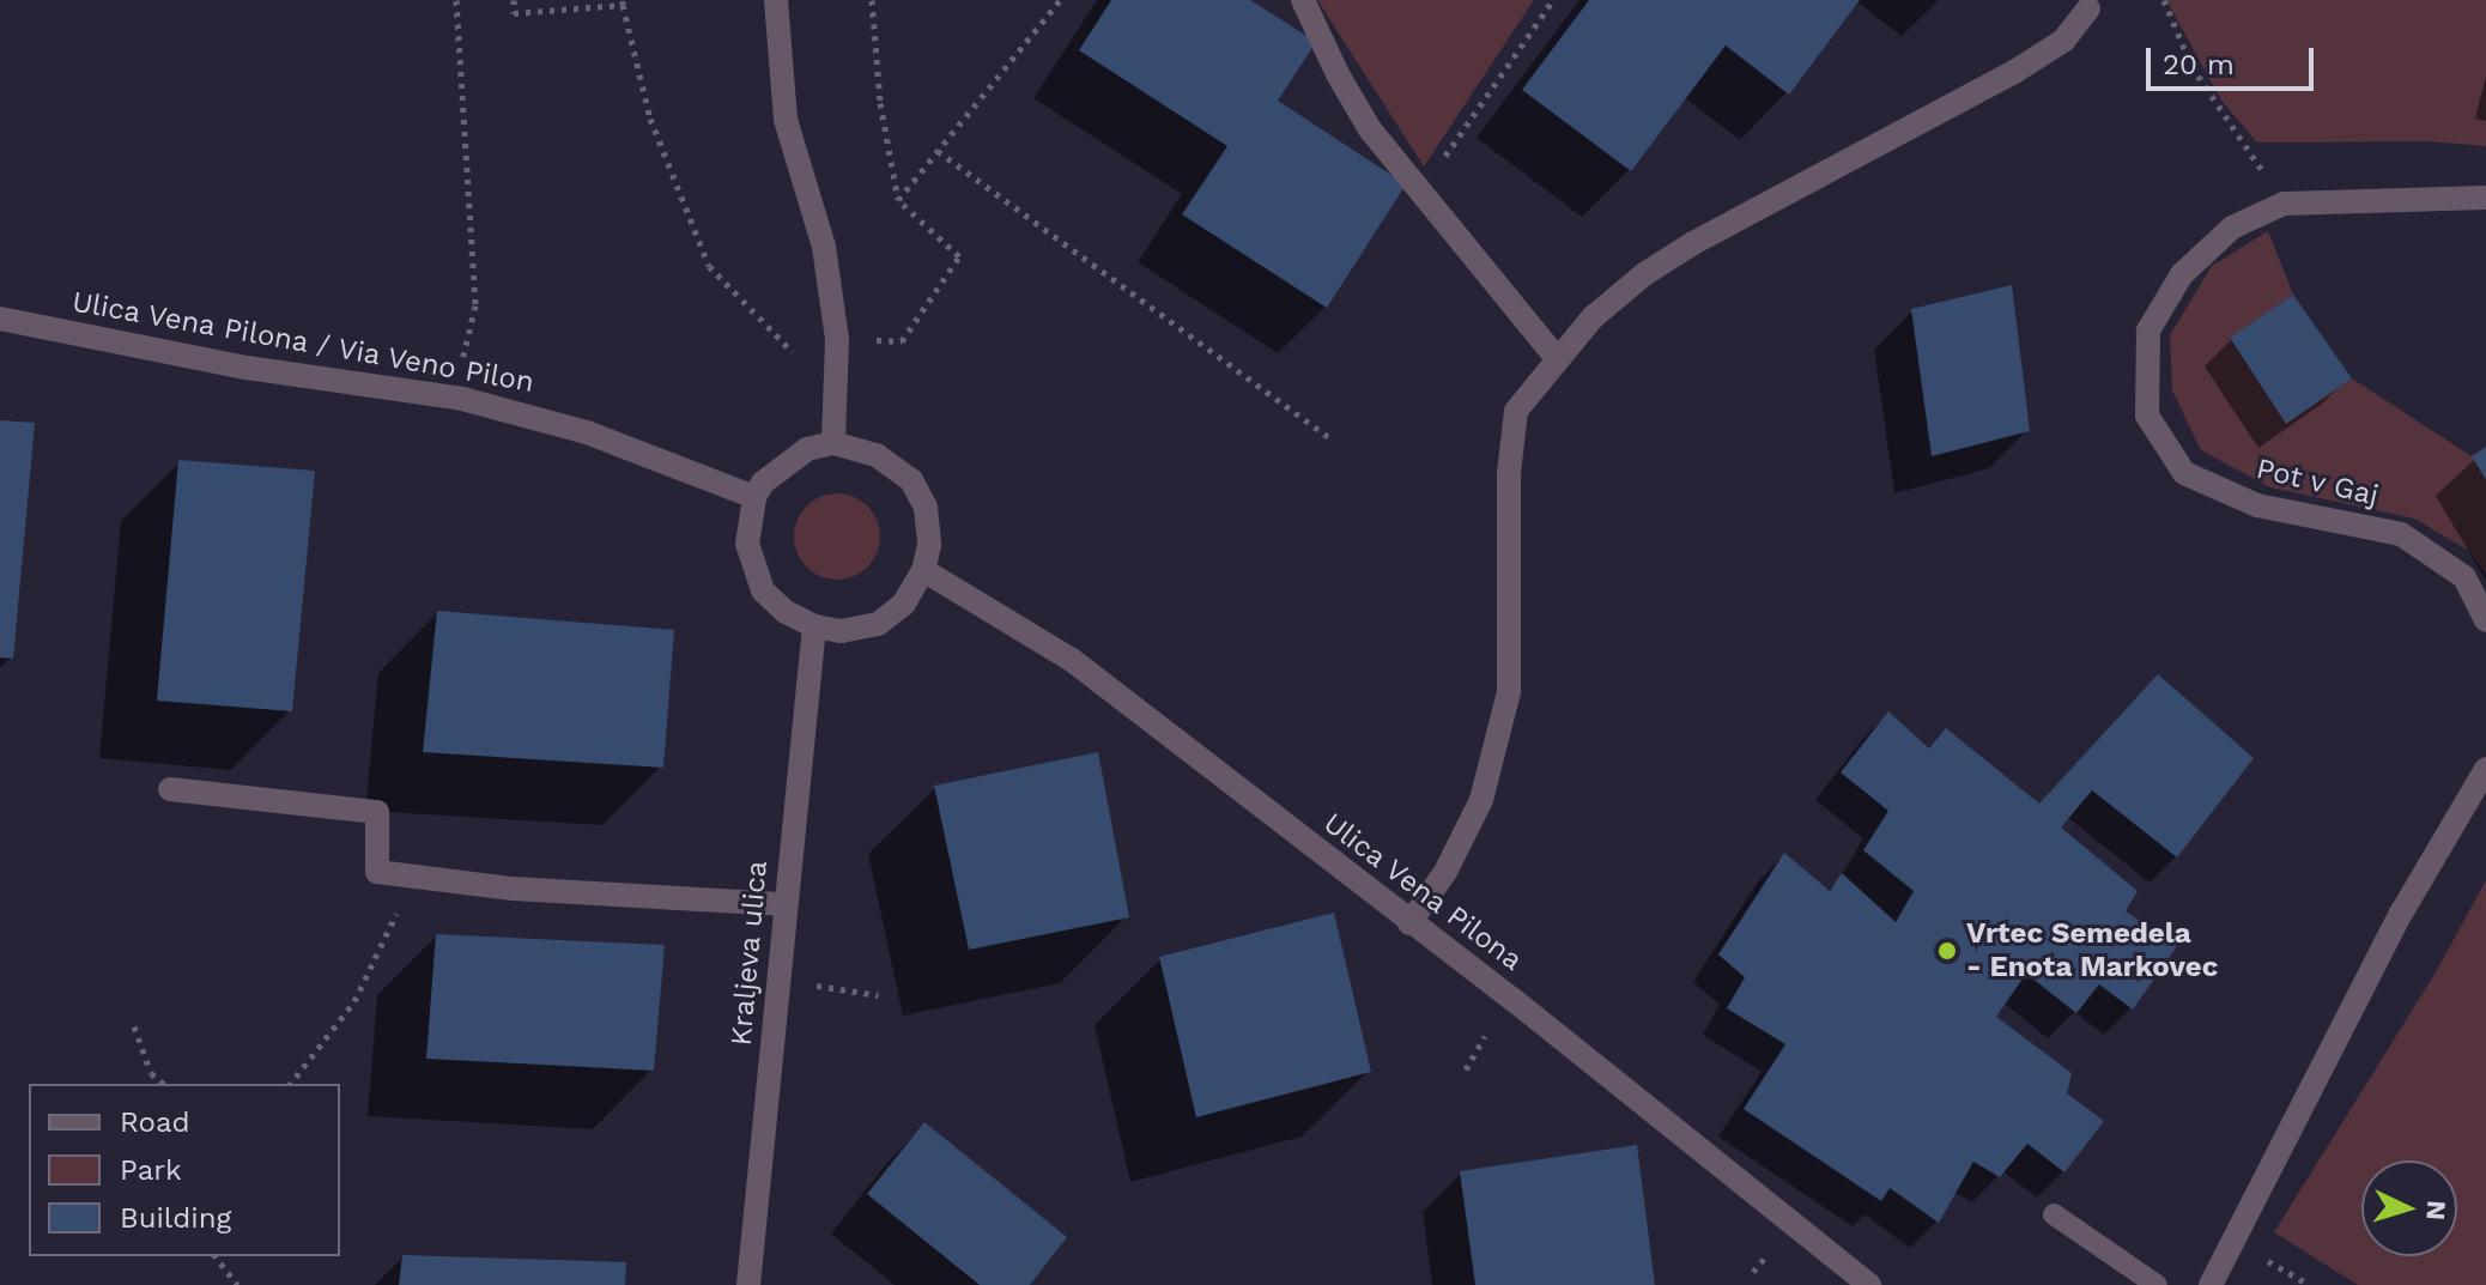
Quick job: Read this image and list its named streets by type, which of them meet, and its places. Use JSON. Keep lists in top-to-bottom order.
{
  "streets": {
    "street": [
      "Ulica Vena Pilona / Via Veno Pilon",
      "Pot v Gaj",
      "Ulica Vena Pilona",
      "Kraljeva ulica"
    ]
  },
  "crossings": [
    ["Ulica Vena Pilona / Via Veno Pilon", "Ulica Vena Pilona"],
    ["Ulica Vena Pilona / Via Veno Pilon", "Kraljeva ulica"],
    ["Ulica Vena Pilona", "Kraljeva ulica"]
  ],
  "places": ["Vrtec Semedela - Enota Markovec"],
  "legend": ["Road", "Park", "Building"],
  "scale_bar": "20 m",
  "north": "right"
}
